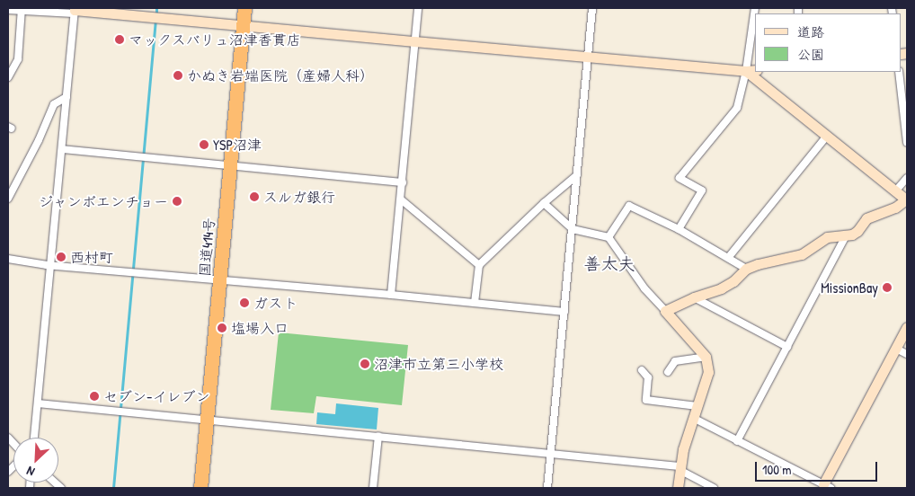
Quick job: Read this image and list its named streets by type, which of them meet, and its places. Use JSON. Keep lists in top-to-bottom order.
{
  "streets": {
    "highway": ["国道414号"]
  },
  "districts": ["善太夫"],
  "places": [
    "マックスバリュ沼津香貫店",
    "かぬき岩端医院（産婦人科）",
    "YSP沼津",
    "スルガ銀行",
    "ジャンボエンチョー",
    "西村町",
    "MissionBay",
    "ガスト",
    "塩場入口",
    "沼津市立第三小学校",
    "セブン-イレブン"
  ],
  "legend": ["道路", "公園"],
  "scale_bar": "100 m",
  "north": "bottom left"
}
